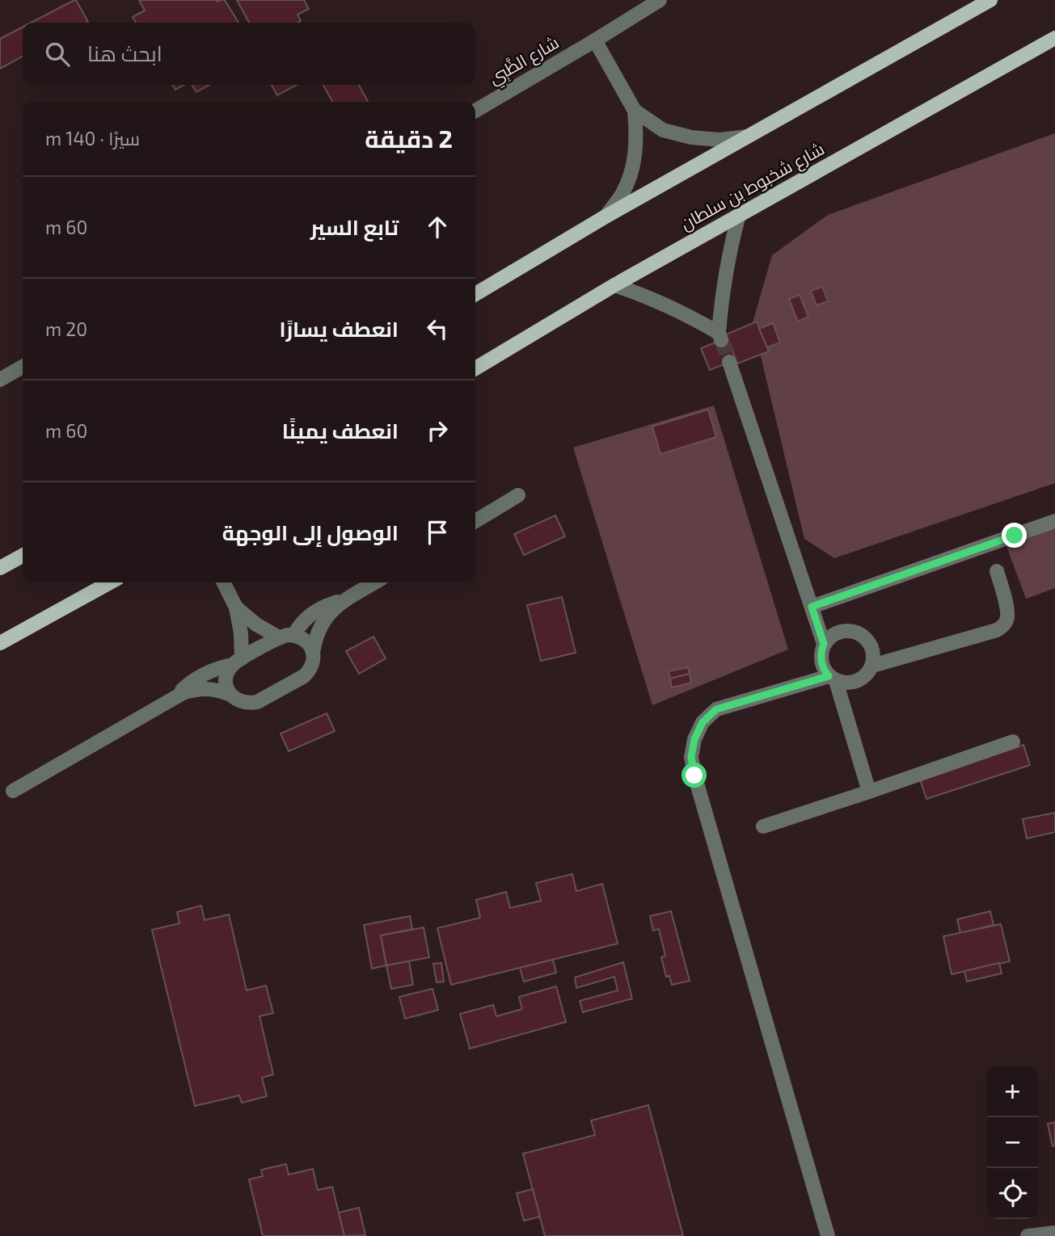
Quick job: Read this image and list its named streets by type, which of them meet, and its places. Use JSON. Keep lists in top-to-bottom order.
{
  "streets": {
    "main road": ["شارع شخبوط بن سلطان"],
    "street": ["شارع الظَّبِي"]
  },
  "page": {
    "search": "ابحث هنا",
    "heading": ["2 دقيقة", "سيرًا · 140 m"],
    "list": [
      ["تابع السير", "60 m"],
      ["انعطف يسارًا", "20 m"],
      ["انعطف يمينًا", "60 m"],
      "الوصول إلى الوجهة"
    ],
    "map_buttons": ["+", "−"]
  }
}
